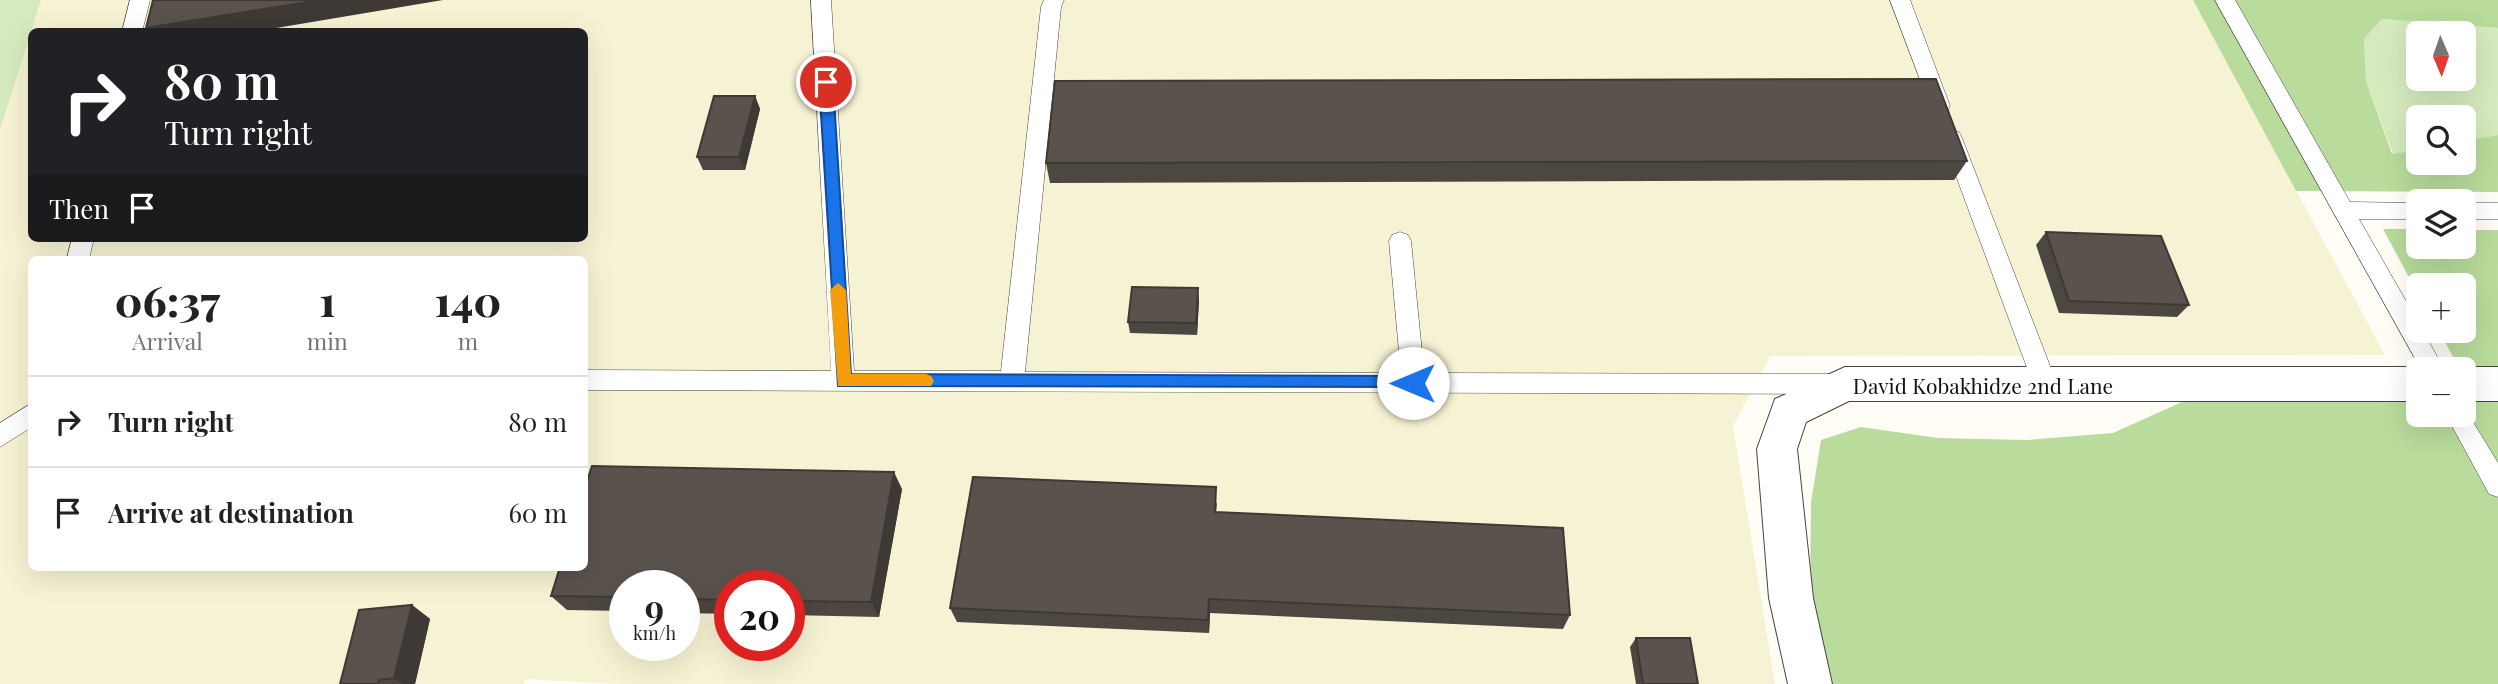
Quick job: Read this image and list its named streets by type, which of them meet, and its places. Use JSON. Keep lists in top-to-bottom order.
{
  "streets": {
    "street": ["David Kobakhidze 2nd Lane"]
  },
  "north": "bottom",
  "page": {
    "map_buttons": ["+", "−"],
    "turn": ["80 m", "Turn right"],
    "then": "Then",
    "eta": [
      "06:37",
      "Arrival",
      "1",
      "min",
      "140",
      "m"
    ],
    "list": [
      {
        "name": "Turn right",
        "value": "80 m"
      },
      {
        "name": "Arrive at destination",
        "value": "60 m"
      }
    ],
    "speed": "9 km/h",
    "limit": "20"
  }
}
